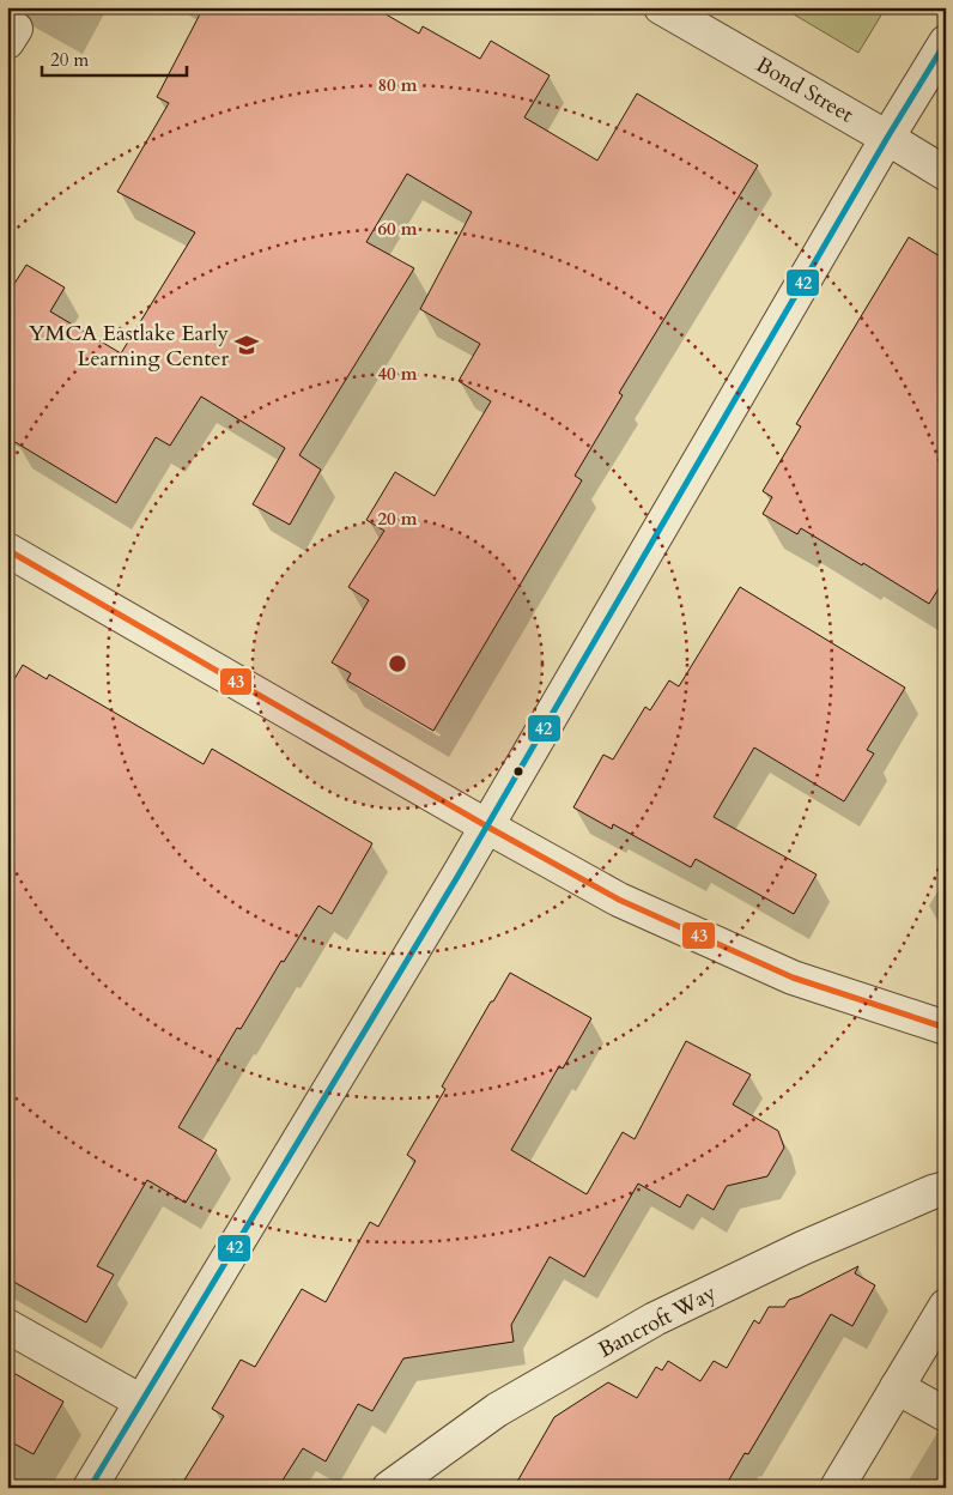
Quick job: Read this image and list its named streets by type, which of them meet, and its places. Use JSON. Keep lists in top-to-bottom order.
{
  "streets": {
    "street": ["Bond Street", "Bancroft Way"]
  },
  "places": {
    "school or university": ["YMCA Eastlake Early Learning Center"]
  },
  "lines": ["transit line 42", "transit line 43"],
  "scale_bar": "20 m",
  "rings": [
    "80 m",
    "60 m",
    "40 m",
    "20 m"
  ]
}
